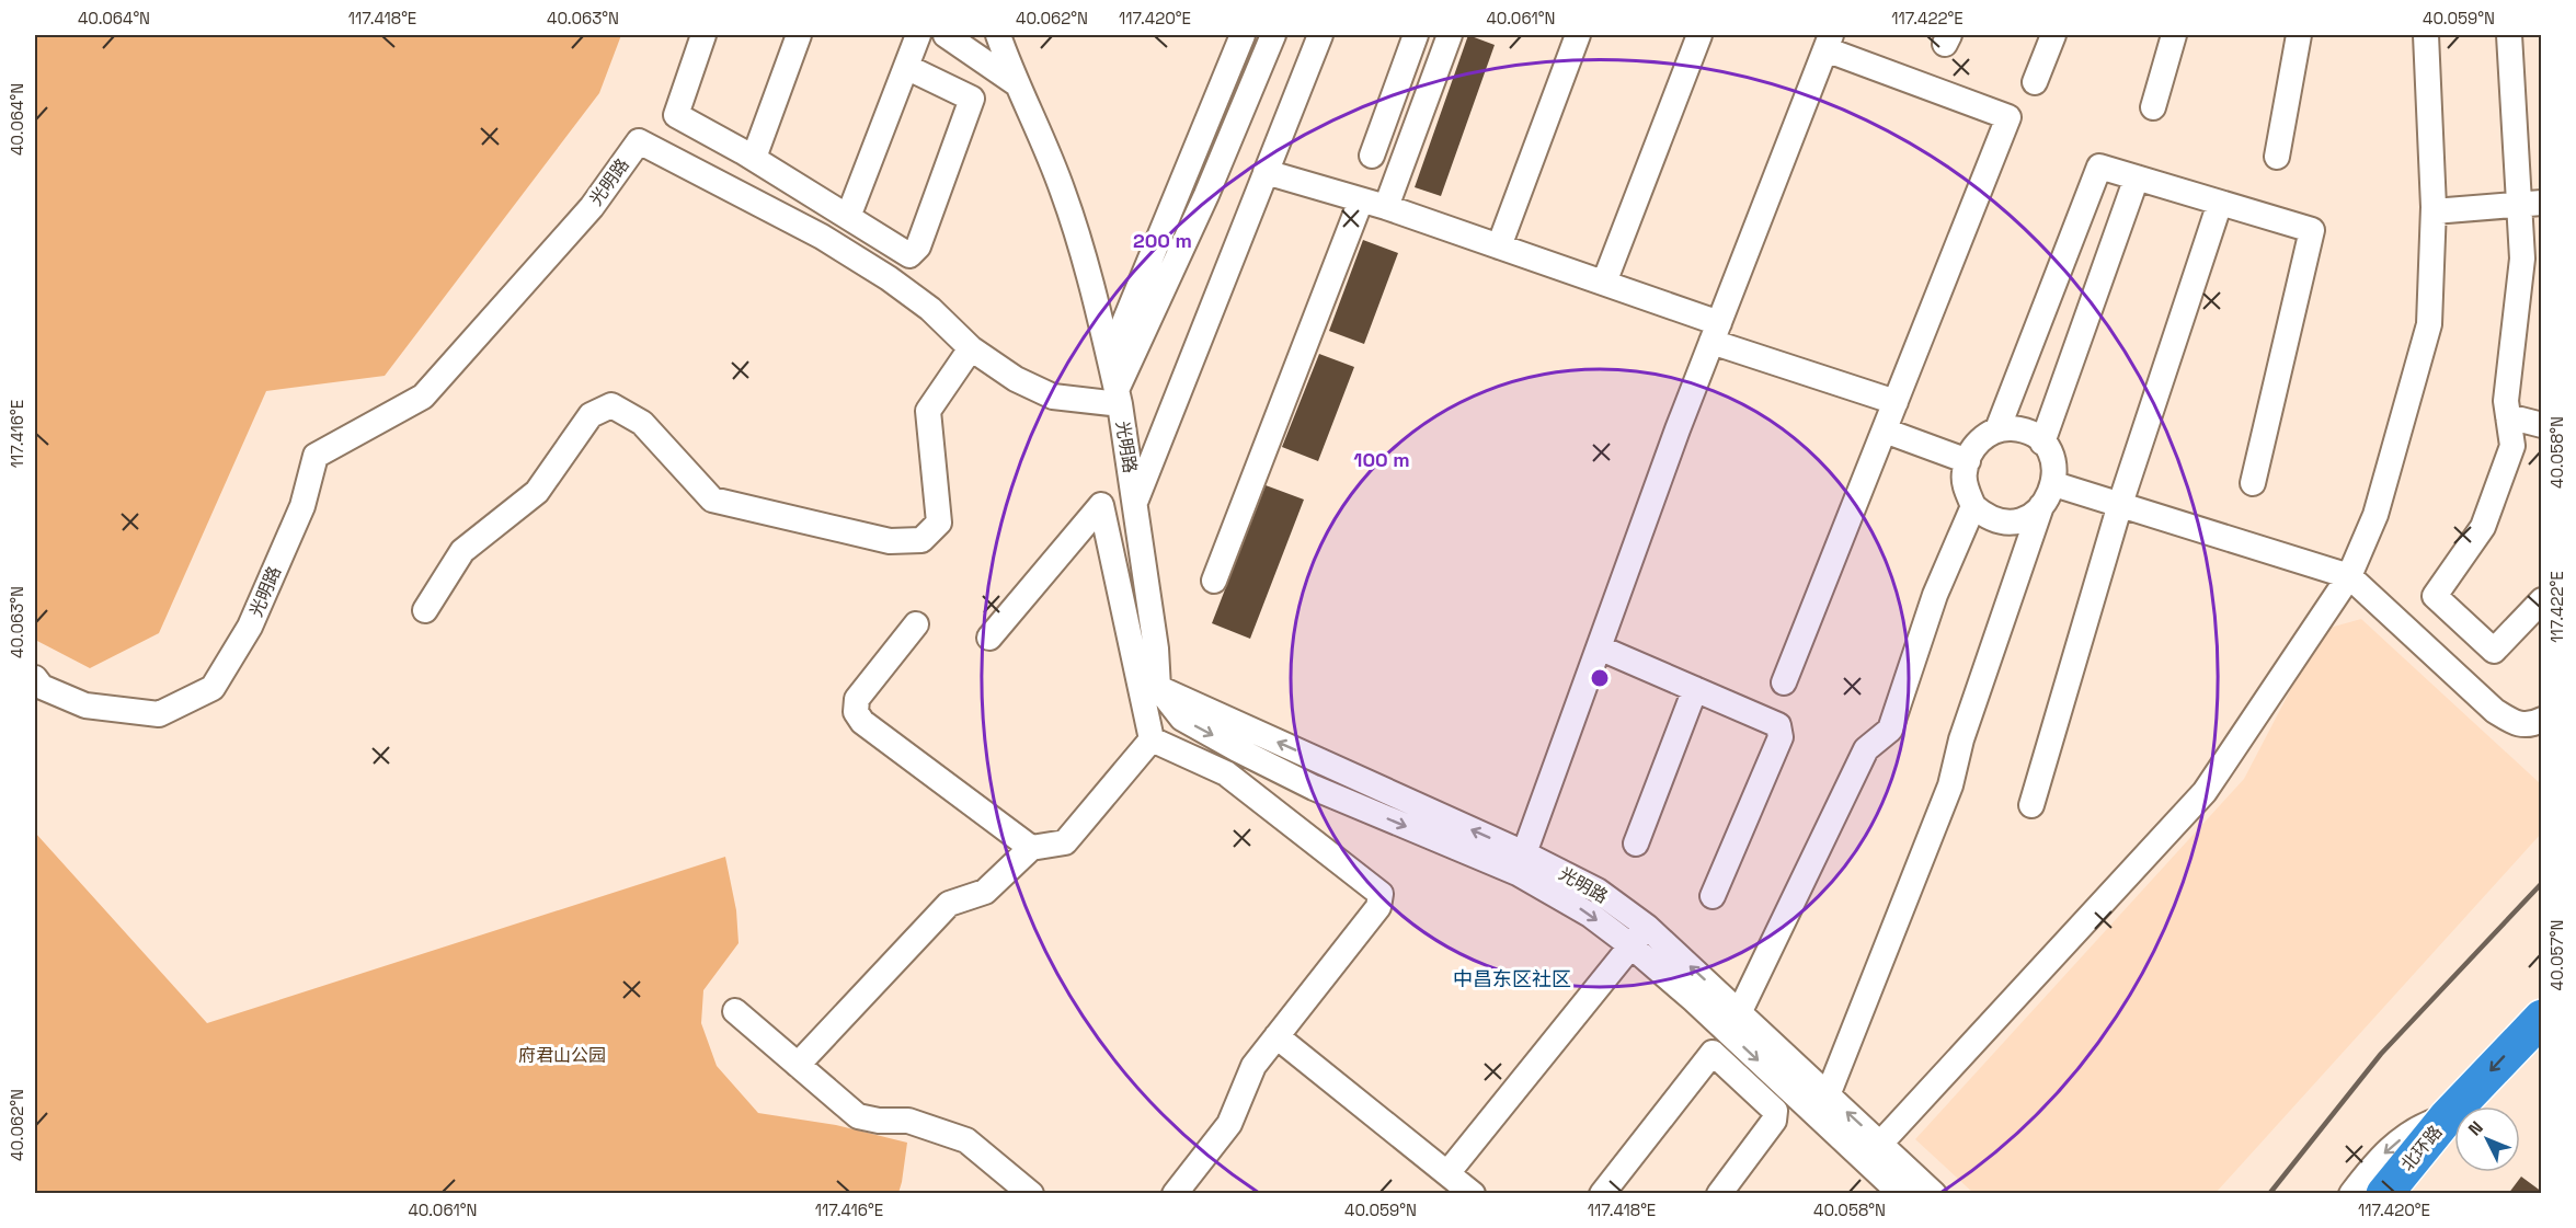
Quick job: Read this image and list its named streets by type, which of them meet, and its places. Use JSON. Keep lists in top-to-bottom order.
{
  "streets": {
    "highway": ["北环路"],
    "street": ["光明路"]
  },
  "districts": ["中昌东区社区"],
  "parks": ["府君山公园"],
  "north": "top left",
  "coordinates": [
    "40.064°N",
    "117.418°E",
    "40.063°N",
    "40.062°N",
    "117.420°E",
    "40.061°N",
    "117.422°E",
    "40.059°N",
    "117.416°E",
    "40.058°N",
    "40.057°N"
  ],
  "rings": ["200 m", "100 m"]
}
